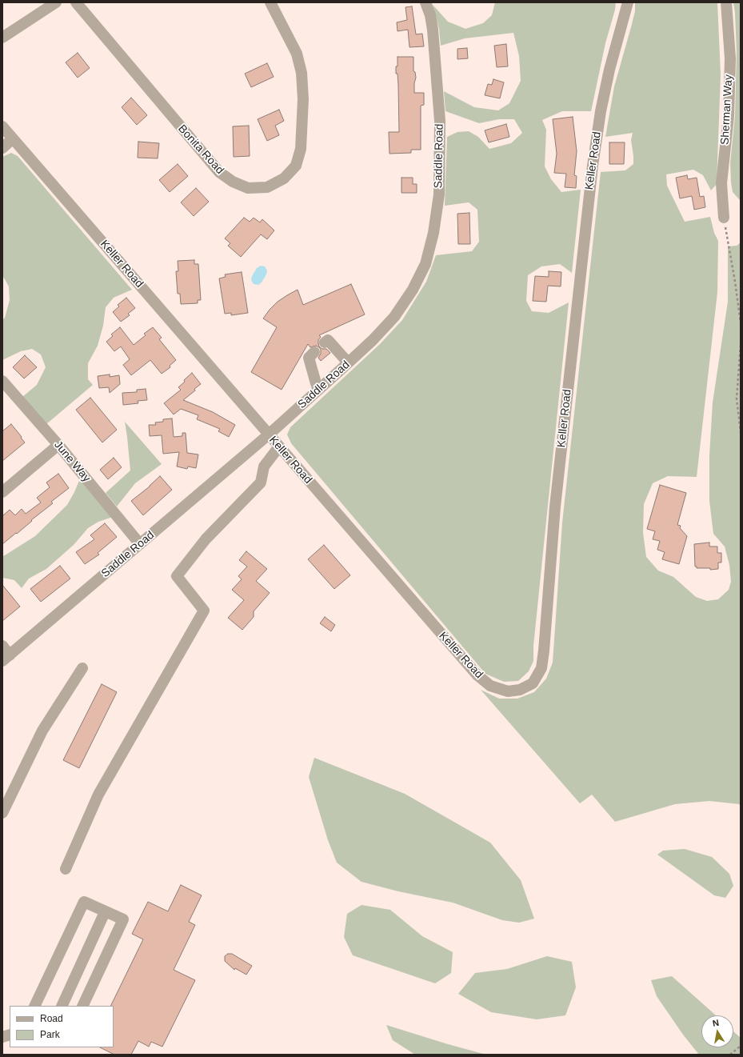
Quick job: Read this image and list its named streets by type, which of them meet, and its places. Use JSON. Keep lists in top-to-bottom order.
{
  "streets": {
    "street": [
      "Sherman Way",
      "Bonita Road",
      "Saddle Road",
      "Keller Road",
      "June Way"
    ]
  },
  "crossings": [
    ["Saddle Road", "Keller Road"],
    ["Saddle Road", "June Way"]
  ],
  "legend": ["Road", "Park"],
  "north": "top"
}
